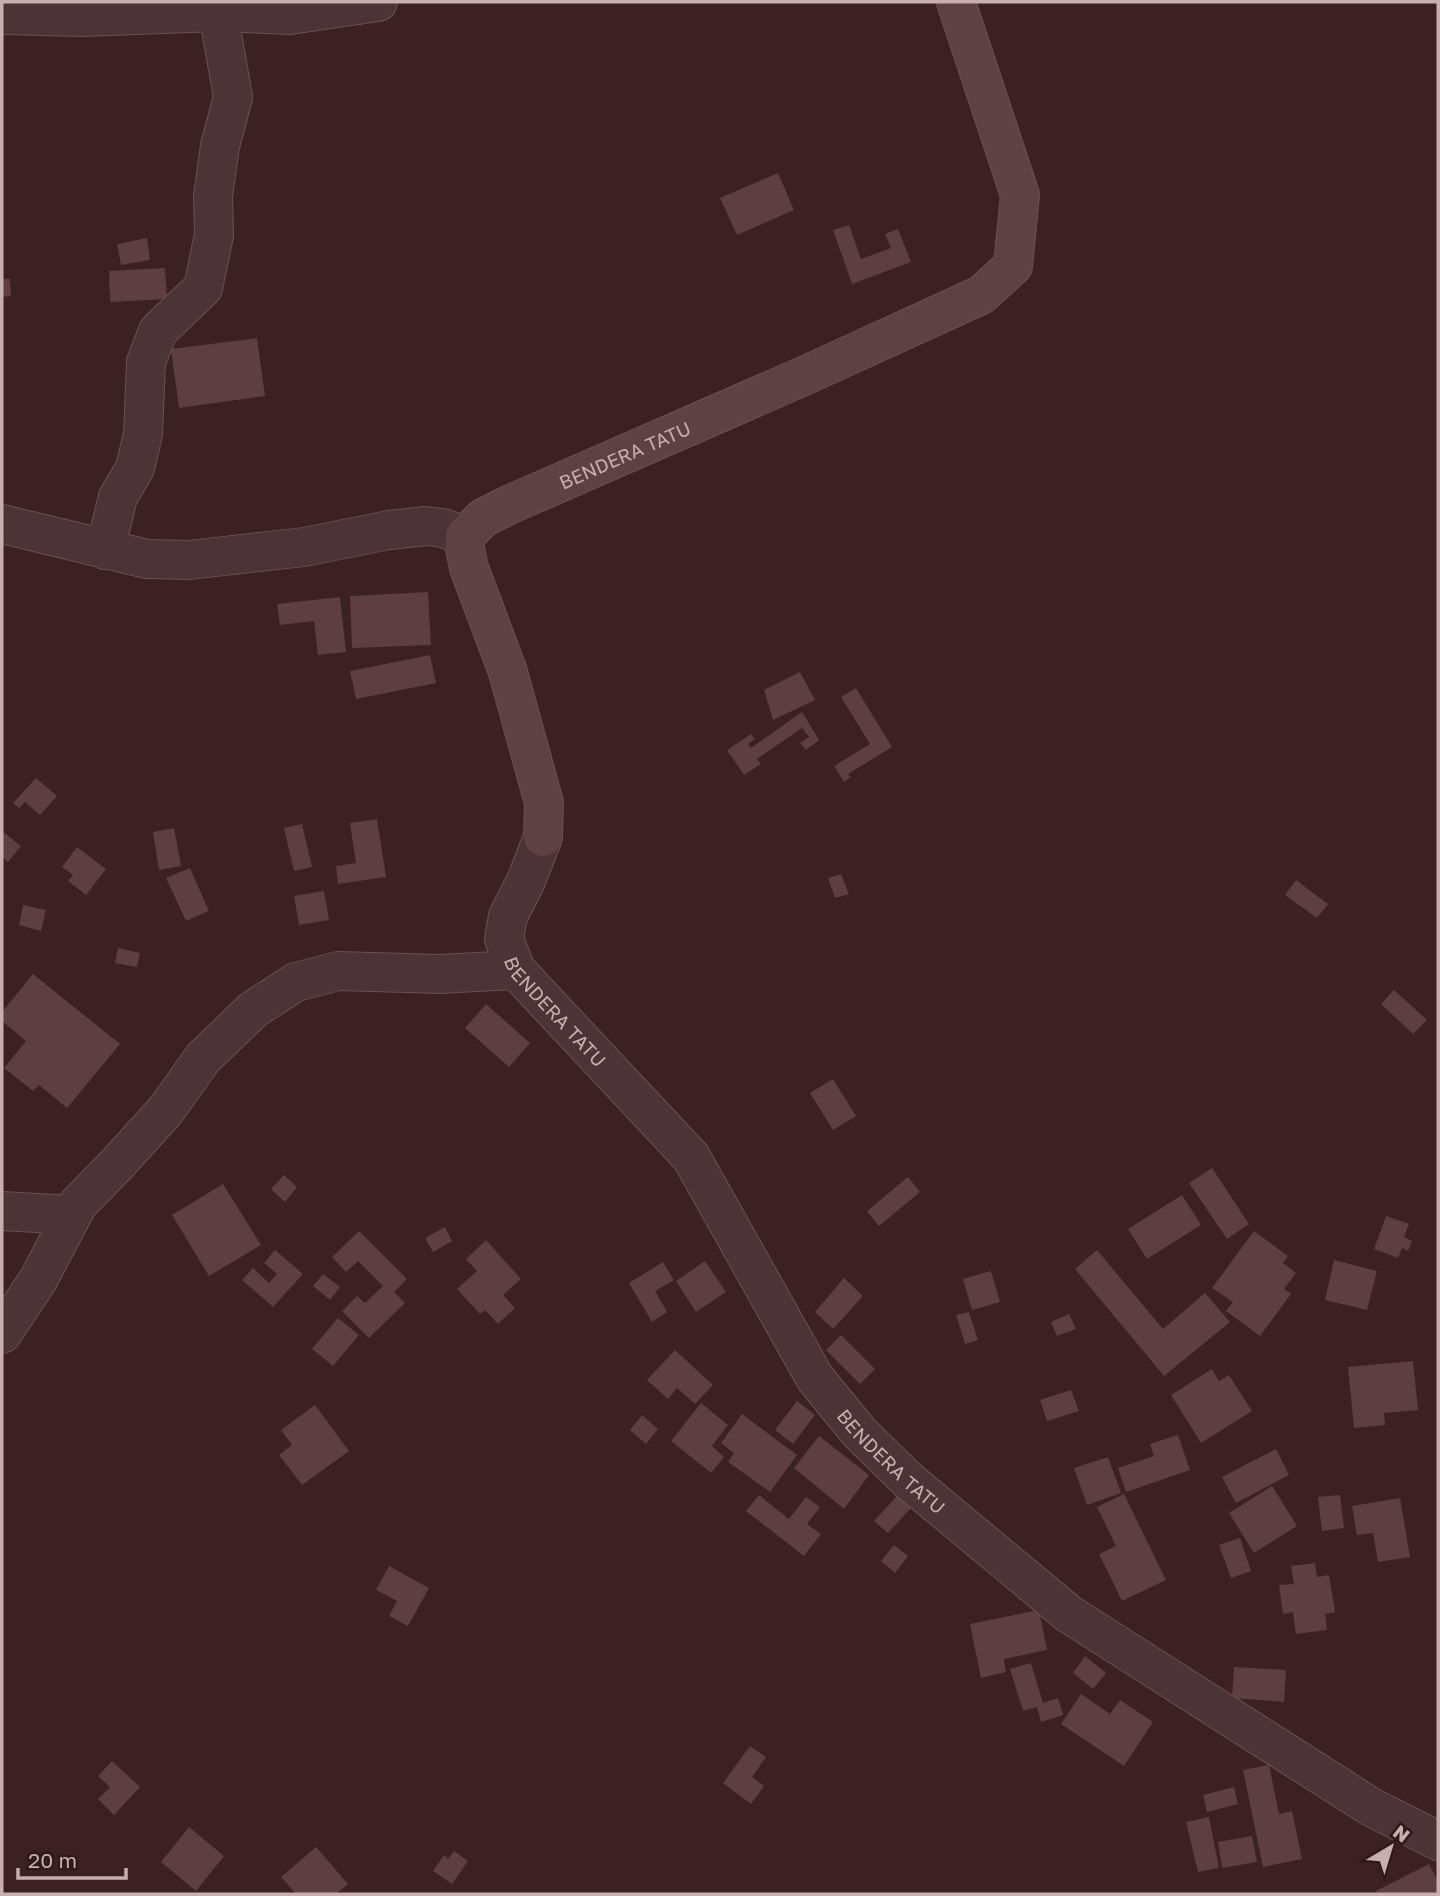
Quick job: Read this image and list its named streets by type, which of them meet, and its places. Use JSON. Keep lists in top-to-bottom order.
{
  "streets": {
    "main road": ["BENDERA TATU"]
  },
  "scale_bar": "20 m",
  "north": "top right"
}
